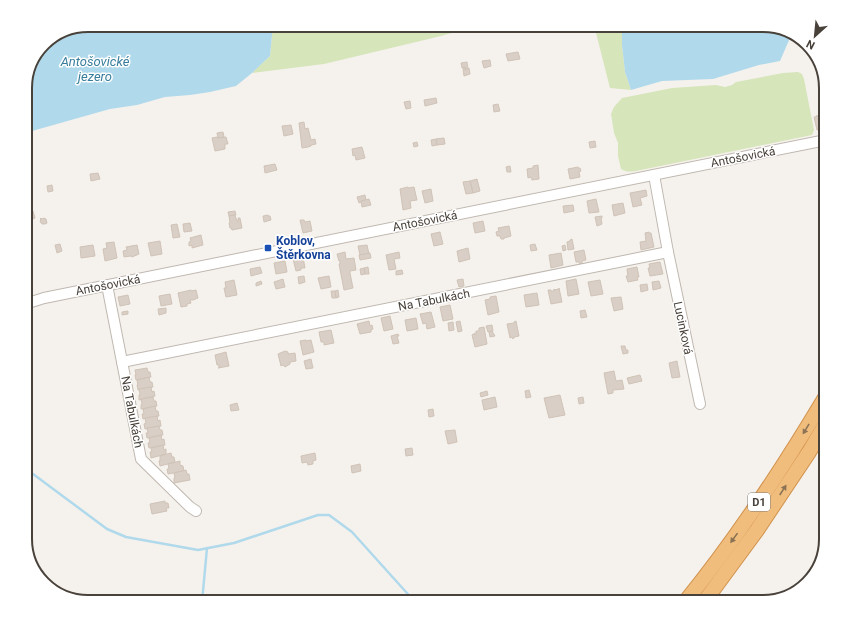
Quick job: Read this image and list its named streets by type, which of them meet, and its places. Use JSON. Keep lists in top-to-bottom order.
{
  "streets": {
    "highway": ["D1"],
    "street": ["Antošovická", "Na Tabulkách", "Lucinková"]
  },
  "crossings": [
    ["Antošovická", "Na Tabulkách"],
    ["Na Tabulkách", "Lucinková"]
  ],
  "water": ["Antošovické jezero"],
  "places": {
    "transit": ["Koblov, Štěrkovna"]
  },
  "north": "bottom left"
}
